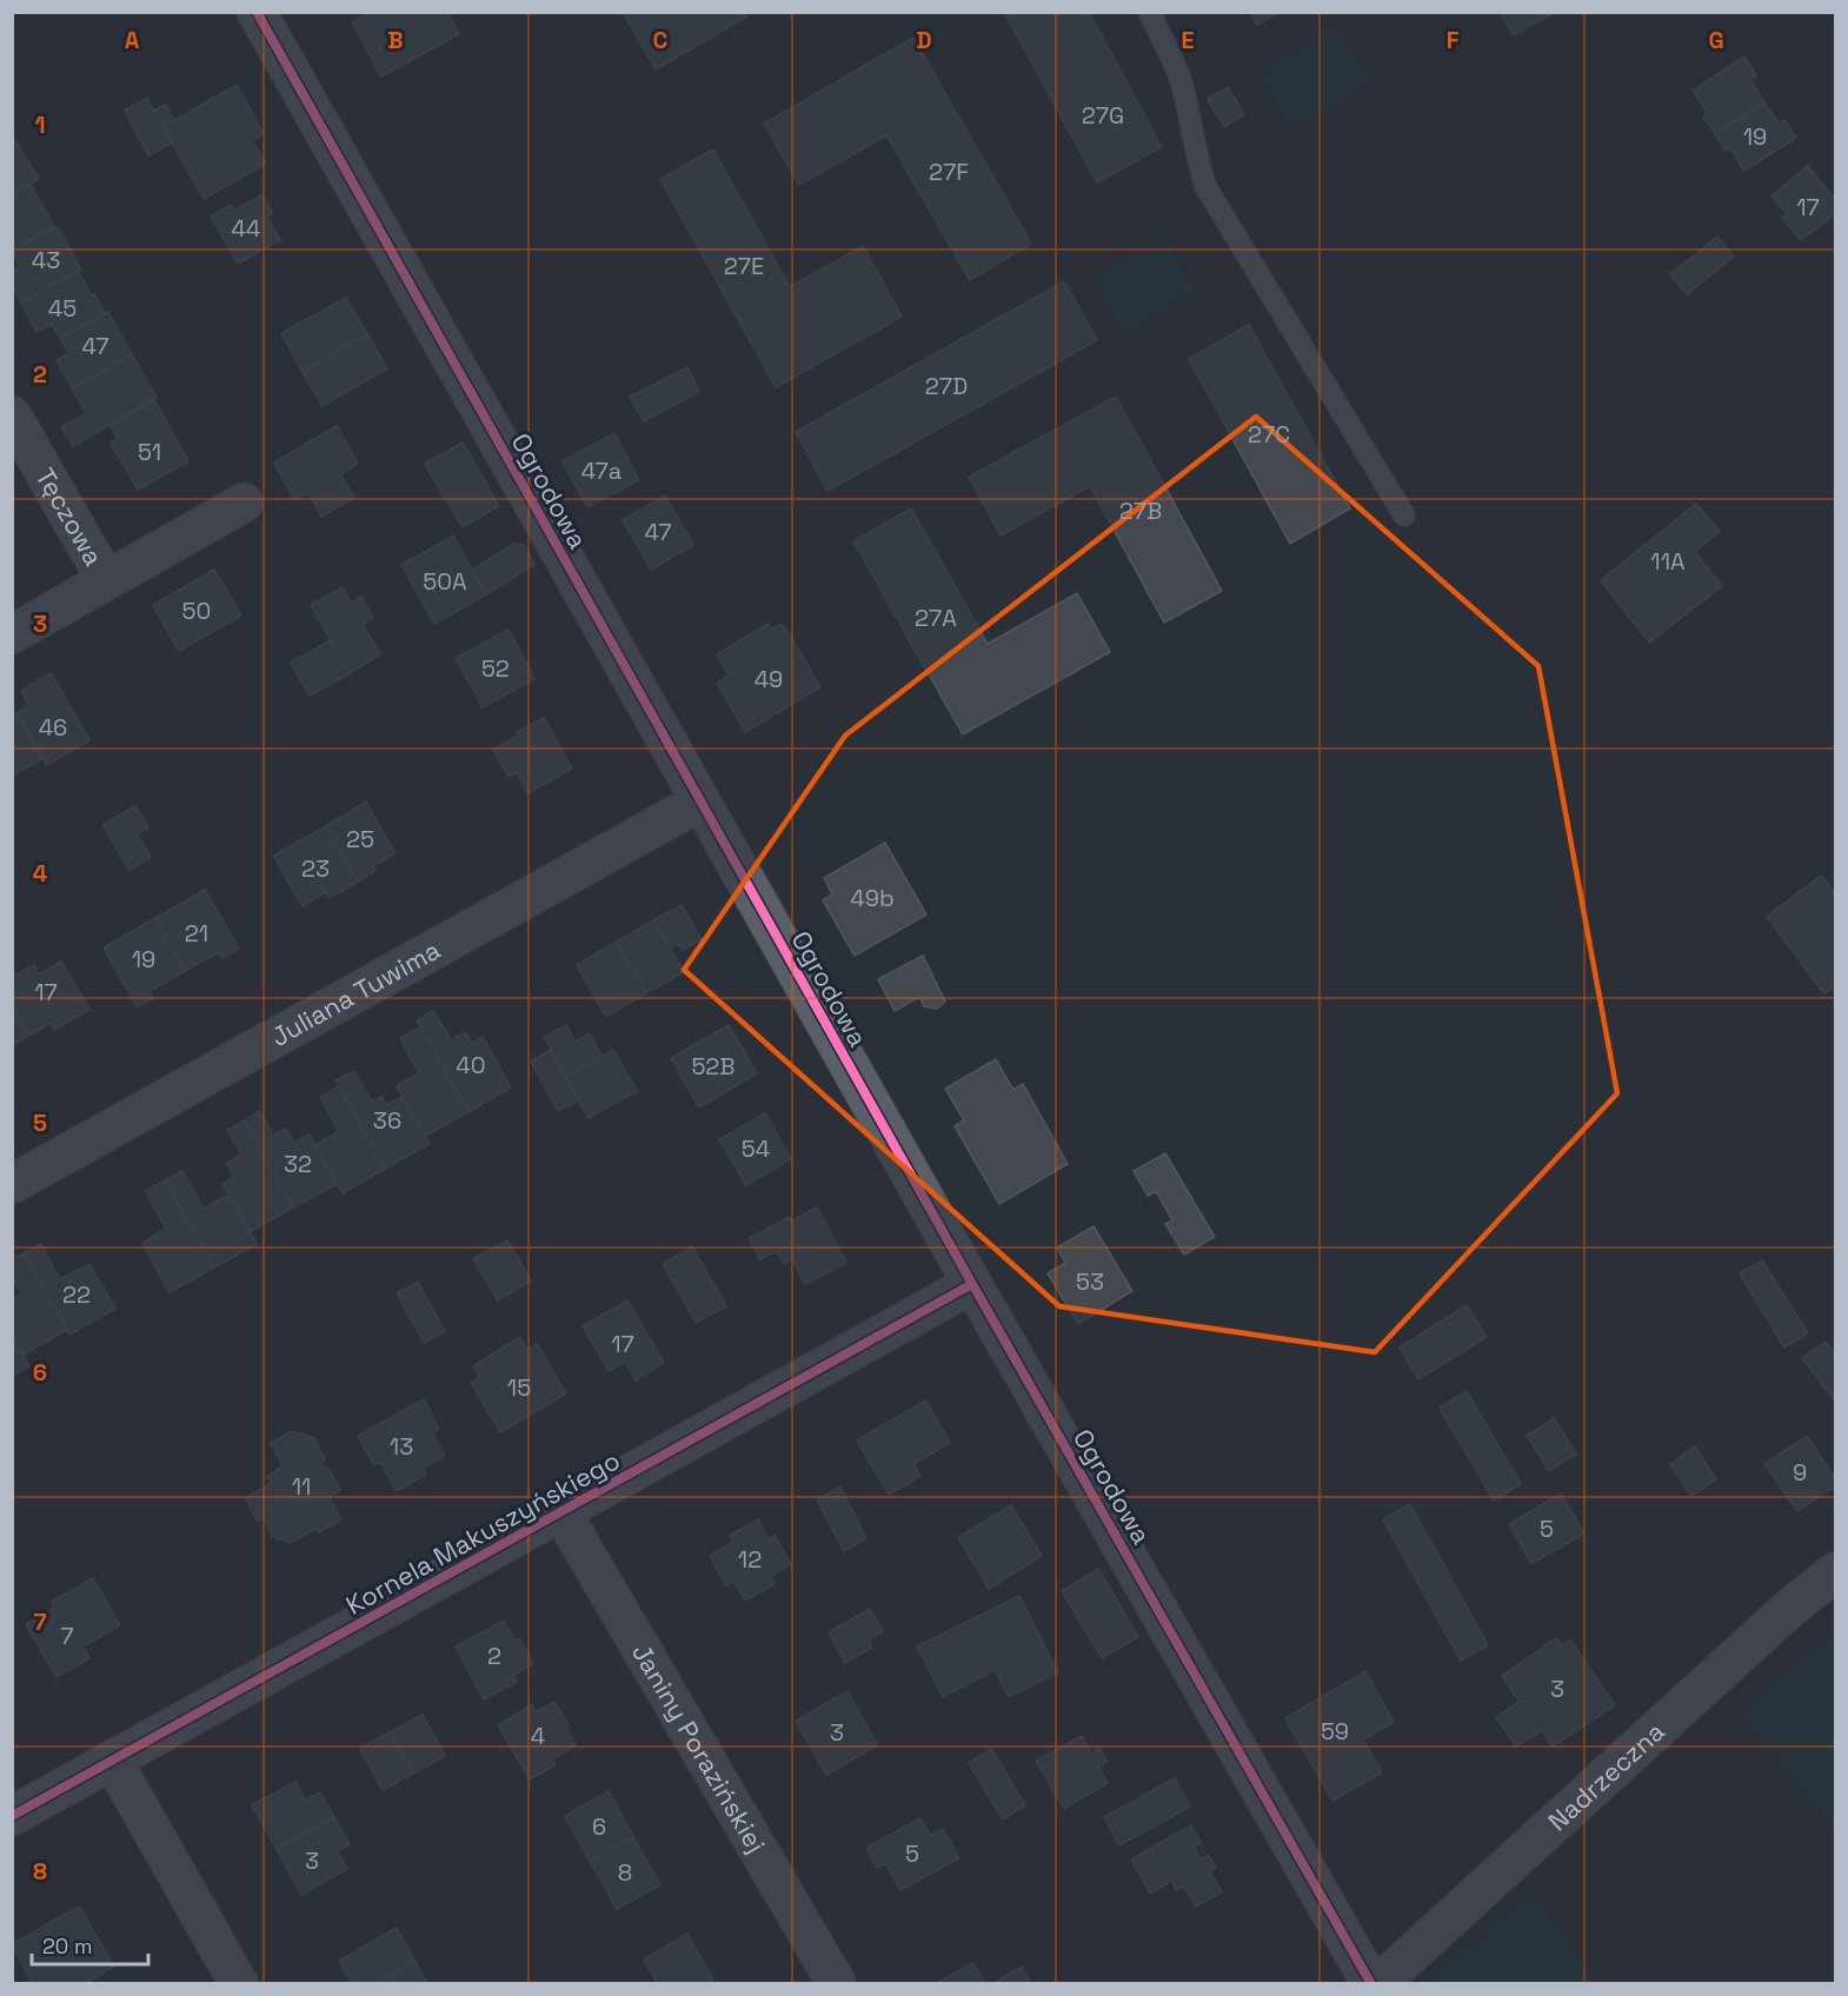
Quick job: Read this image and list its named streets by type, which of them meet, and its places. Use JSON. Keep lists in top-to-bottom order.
{
  "streets": {
    "street": [
      "Ogrodowa",
      "Tęczowa",
      "Juliana Tuwima",
      "Kornela Makuszyńskiego",
      "Janiny Porazińskiej",
      "Nadrzeczna"
    ]
  },
  "crossings": [
    ["Ogrodowa", "Juliana Tuwima"],
    ["Ogrodowa", "Kornela Makuszyńskiego"],
    ["Kornela Makuszyńskiego", "Janiny Porazińskiej"]
  ],
  "house_numbers": [
    "27G",
    "19",
    "27F",
    "17",
    "44",
    "43",
    "27E",
    "45",
    "47",
    "27D",
    "27C",
    "51",
    "47a",
    "27B",
    "47",
    "11A",
    "50A",
    "50",
    "27A",
    "52",
    "49",
    "46",
    "25",
    "23",
    "49b",
    "21",
    "19",
    "17",
    "40",
    "52B",
    "36",
    "54",
    "32",
    "53",
    "22",
    "17",
    "15",
    "13",
    "9",
    "11",
    "5",
    "12",
    "7",
    "2",
    "3",
    "59",
    "3",
    "4",
    "6",
    "5",
    "3",
    "8"
  ],
  "scale_bar": "20 m",
  "grid": {
    "columns": [
      "A",
      "B",
      "C",
      "D",
      "E",
      "F",
      "G"
    ],
    "rows": [
      "1",
      "2",
      "3",
      "4",
      "5",
      "6",
      "7",
      "8"
    ]
  }
}
